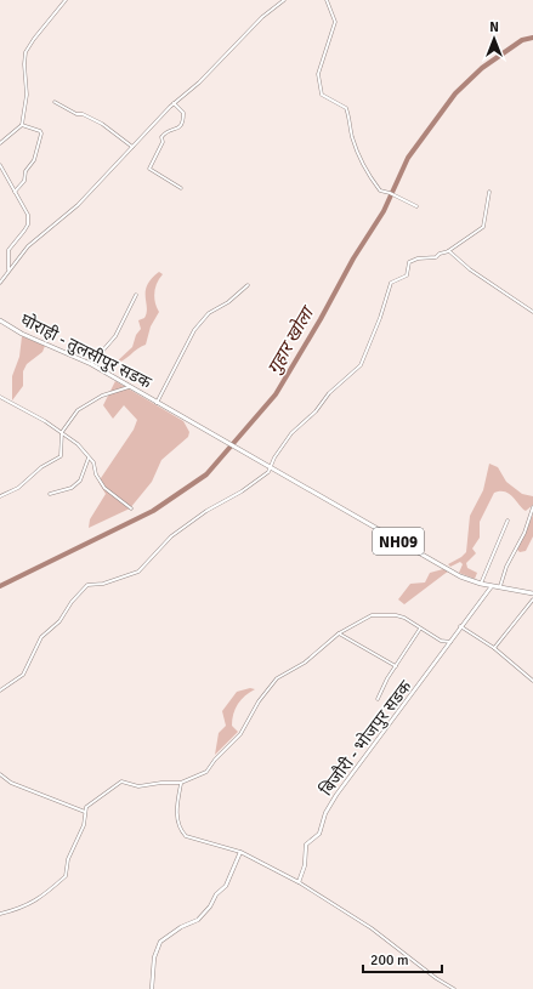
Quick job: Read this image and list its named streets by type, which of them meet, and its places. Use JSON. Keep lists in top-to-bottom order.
{
  "streets": {
    "main road": ["घोराही - तुलसीपुर सडक", "NH09"],
    "street": ["बिजौरी - भोजपुर सडक"]
  },
  "crossings": [
    ["घोराही - तुलसीपुर सडक", "NH09"],
    ["NH09", "बिजौरी - भोजपुर सडक"]
  ],
  "water": ["गुहार खोला"],
  "scale_bar": "200 m",
  "north": "top"
}
